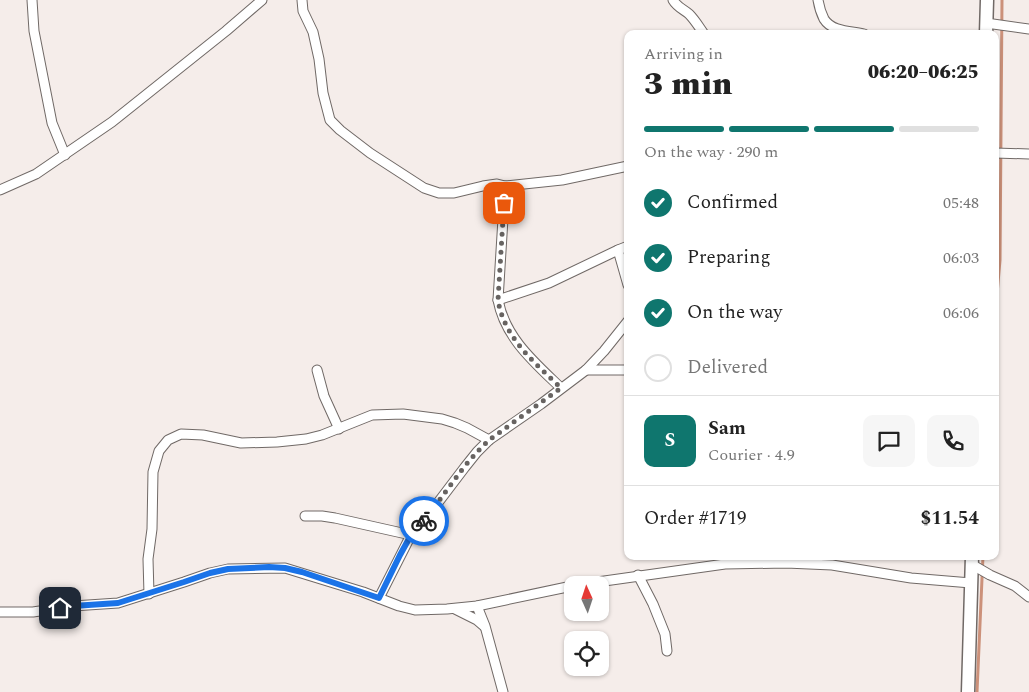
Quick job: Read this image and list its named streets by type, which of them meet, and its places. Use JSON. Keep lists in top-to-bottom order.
{
  "north": "top",
  "page": {
    "heading": ["3 min", "Arriving in", "06:20–06:25"],
    "panel": [
      "Sam",
      "Courier · 4.9",
      "Order #1719",
      "$11.54"
    ],
    "bar": "On the way · 290 m",
    "list": [
      ["Confirmed", "05:48"],
      ["Preparing", "06:03"],
      ["On the way", "06:06"],
      "Delivered"
    ],
    "round": "S"
  }
}
